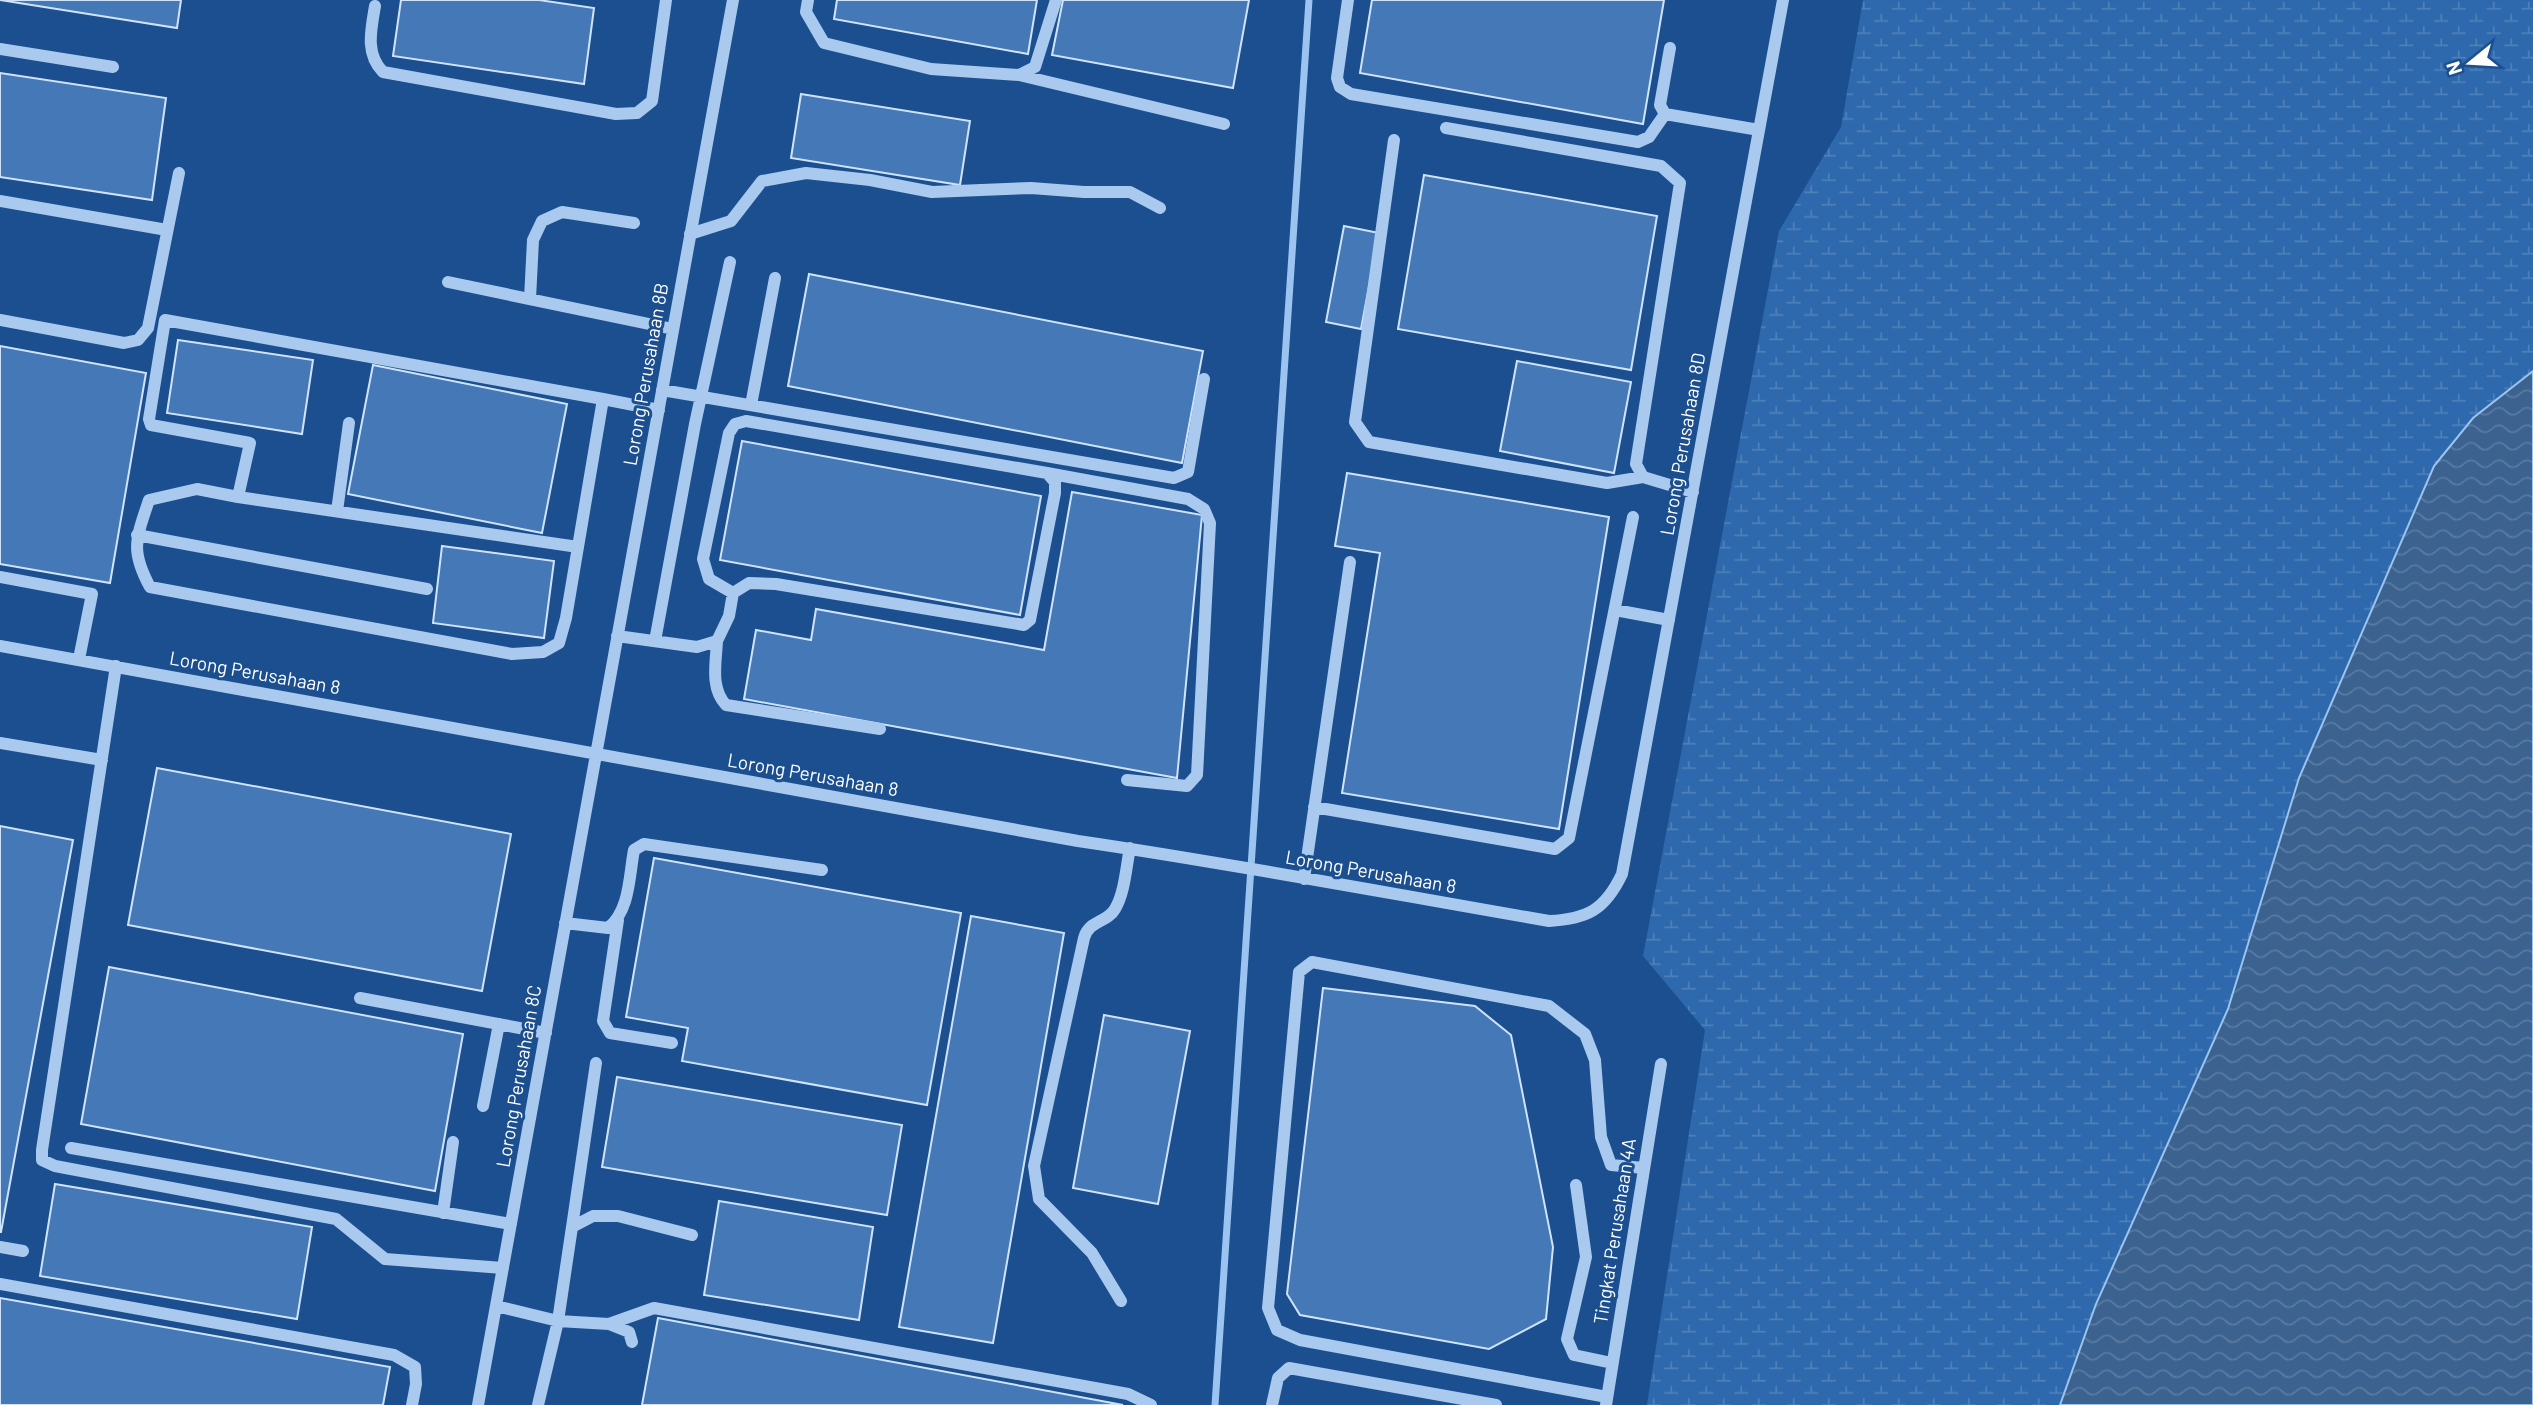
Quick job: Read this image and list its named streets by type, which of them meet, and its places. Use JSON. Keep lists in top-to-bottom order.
{
  "streets": {
    "street": [
      "Lorong Perusahaan 8B",
      "Lorong Perusahaan 8D",
      "Lorong Perusahaan 8",
      "Lorong Perusahaan 8C",
      "Tingkat Perusahaan 4A"
    ]
  },
  "crossings": [
    ["Lorong Perusahaan 8B", "Lorong Perusahaan 8"],
    ["Lorong Perusahaan 8B", "Lorong Perusahaan 8C"],
    ["Lorong Perusahaan 8D", "Lorong Perusahaan 8"],
    ["Lorong Perusahaan 8", "Lorong Perusahaan 8C"]
  ],
  "north": "left"
}
